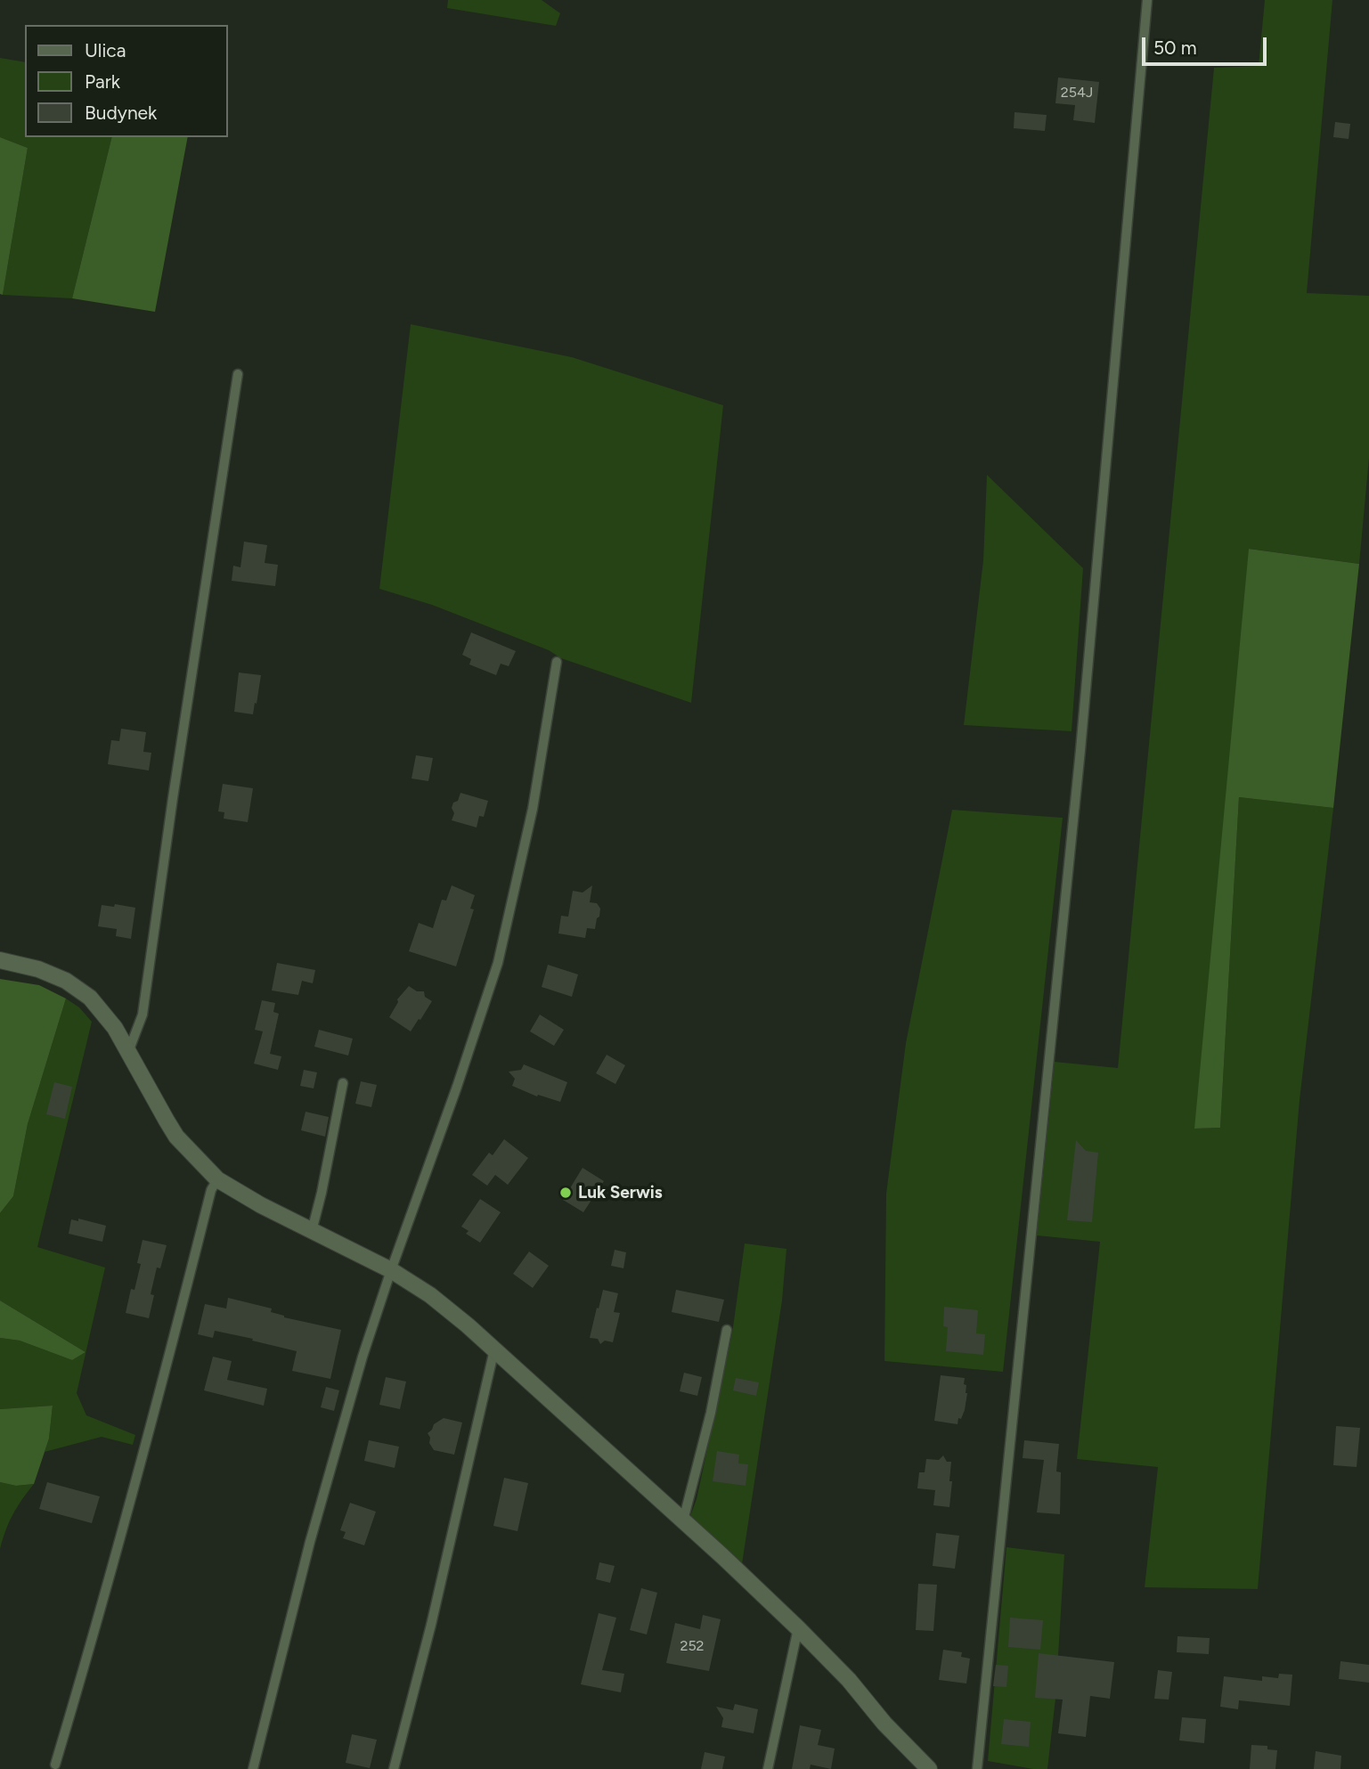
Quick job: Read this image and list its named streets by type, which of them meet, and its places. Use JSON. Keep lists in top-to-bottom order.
{
  "places": ["Luk Serwis"],
  "house_numbers": ["254J", "252"],
  "legend": ["Ulica", "Park", "Budynek"],
  "scale_bar": "50 m"
}
